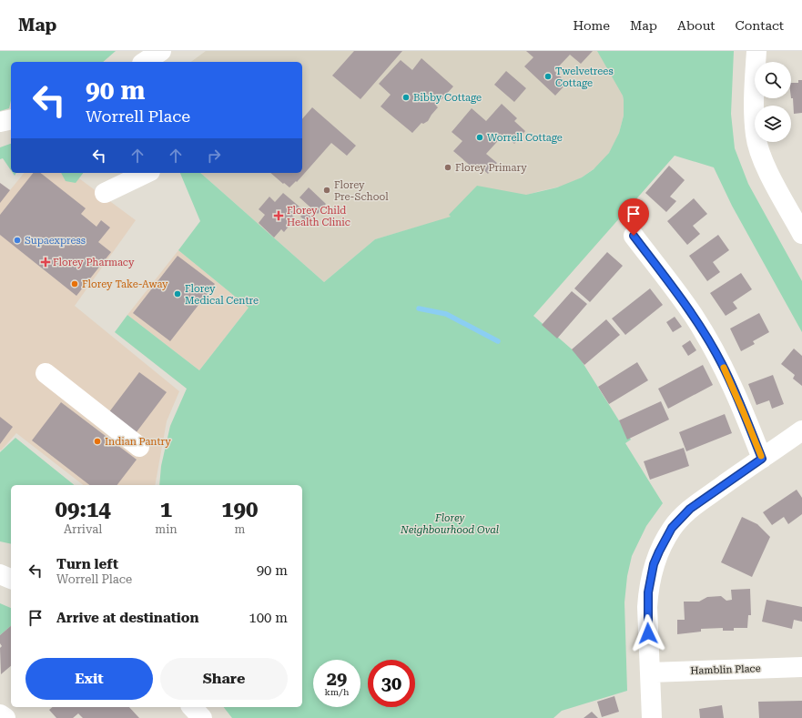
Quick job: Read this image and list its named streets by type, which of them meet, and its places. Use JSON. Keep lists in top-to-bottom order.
{
  "streets": {
    "street": ["Hamblin Place"]
  },
  "parks": ["Florey Neighbourhood Oval"],
  "places": {
    "other": [
      "Twelvetrees Cottage",
      "Bibby Cottage",
      "Worrell Cottage",
      "Florey Primary",
      "Florey Pre-School",
      "Supaexpress",
      "Florey Take-Away",
      "Florey Medical Centre",
      "Indian Pantry"
    ],
    "health": ["Florey Child Health Clinic", "Florey Pharmacy"]
  },
  "page": {
    "header": "Map",
    "nav": [
      "Home",
      "Map",
      "About",
      "Contact"
    ],
    "turn": ["90 m", "Worrell Place"],
    "eta": [
      "09:14",
      "Arrival",
      "1",
      "min",
      "190",
      "m"
    ],
    "list": [
      {
        "name": "Turn left",
        "note": "Worrell Place",
        "value": "90 m"
      },
      {
        "name": "Arrive at destination",
        "value": "100 m"
      }
    ],
    "buttons": ["Exit", "Share"],
    "speed": "29 km/h",
    "limit": "30"
  }
}
